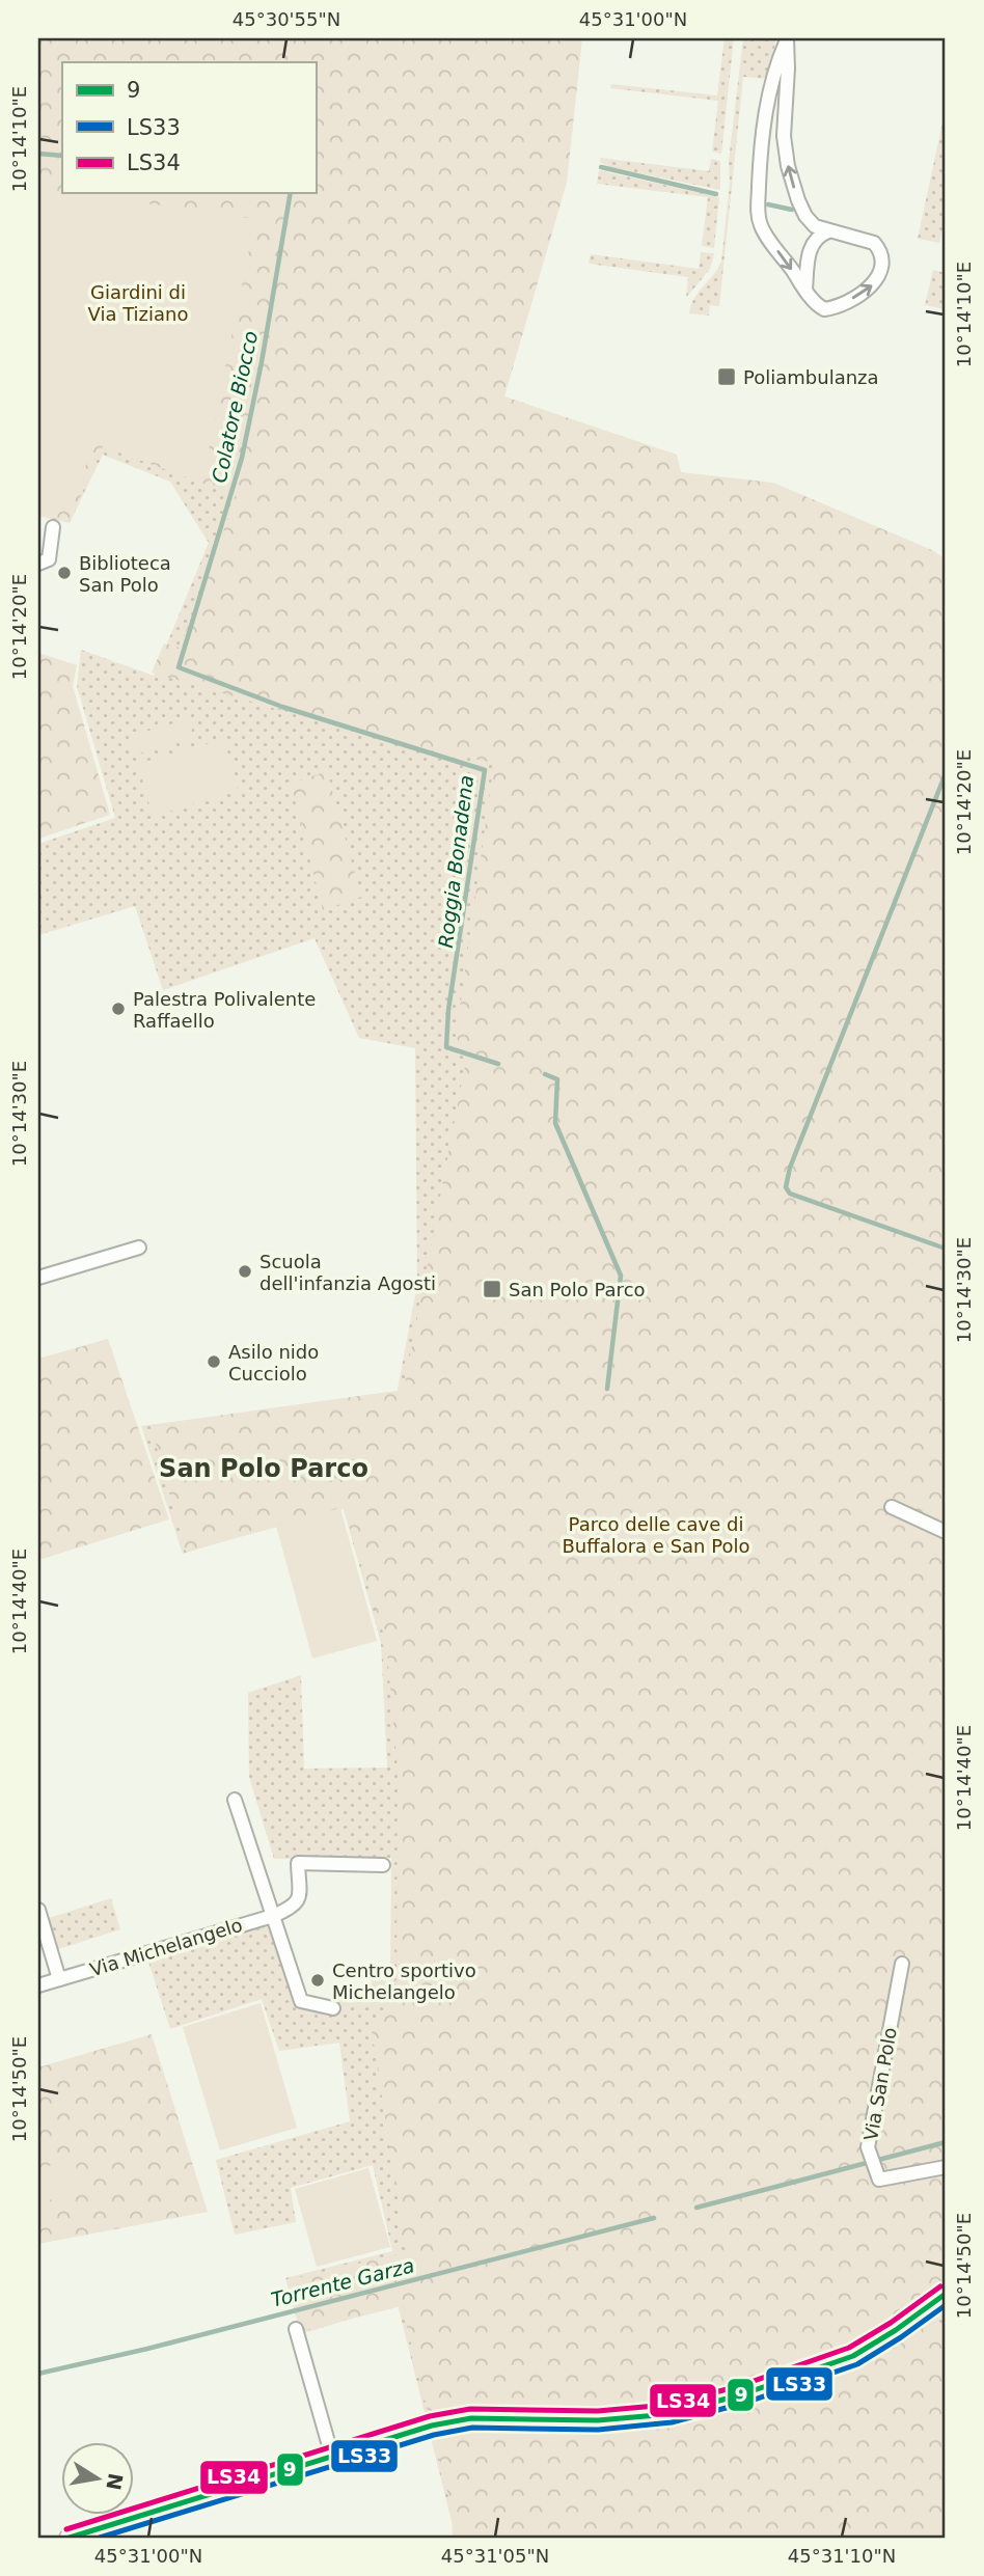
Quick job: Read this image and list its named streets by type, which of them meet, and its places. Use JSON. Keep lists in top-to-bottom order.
{
  "streets": {
    "street": ["Via Michelangelo", "Via San Polo"]
  },
  "districts": ["San Polo Parco"],
  "water": ["Colatore Biocco", "Roggia Bonadena", "Torrente Garza"],
  "parks": ["Giardini di Via Tiziano", "Parco delle cave di Buffalora e San Polo"],
  "places": {
    "transit": ["Poliambulanza", "San Polo Parco"],
    "other": [
      "Biblioteca San Polo",
      "Palestra Polivalente Raffaello",
      "Scuola dell'infanzia Agosti",
      "Asilo nido Cucciolo",
      "Centro sportivo Michelangelo"
    ]
  },
  "lines": ["transit line LS34", "transit line 9", "transit line LS33"],
  "legend": ["9", "LS33", "LS34"],
  "north": "right",
  "coordinates": [
    "45°30'55\"N",
    "45°31'00\"N",
    "10°14'10\"E",
    "10°14'20\"E",
    "10°14'30\"E",
    "10°14'40\"E",
    "10°14'50\"E",
    "45°31'05\"N",
    "45°31'10\"N"
  ]
}
